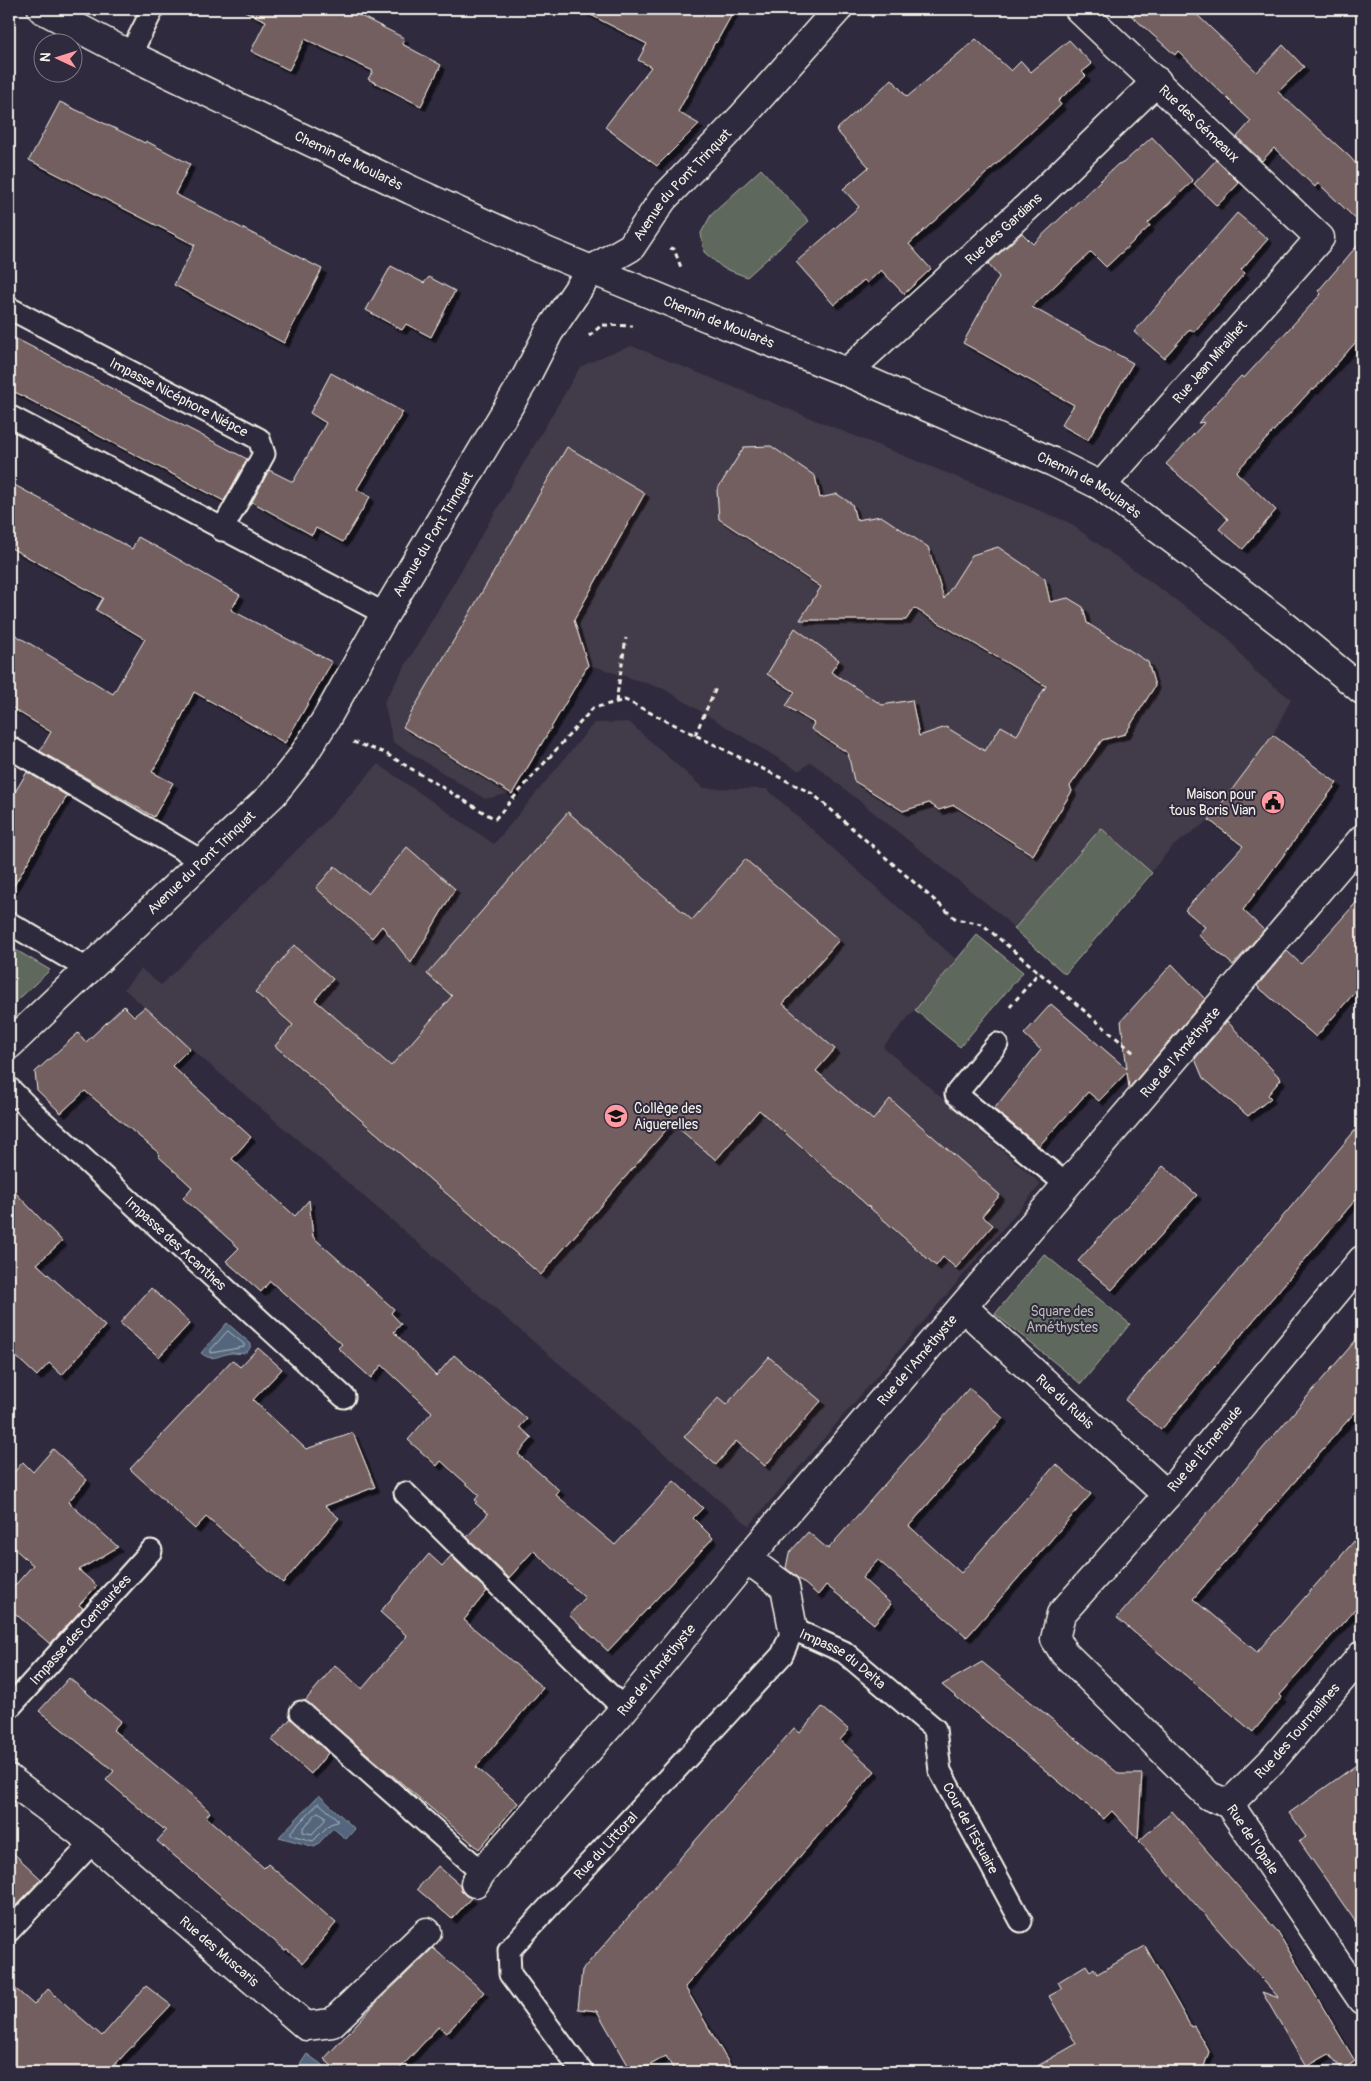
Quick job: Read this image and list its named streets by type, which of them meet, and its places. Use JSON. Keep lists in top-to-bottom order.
{
  "streets": {
    "street": [
      "Rue des Gémeaux",
      "Chemin de Moularès",
      "Avenue du Pont Trinquat",
      "Rue des Gardians",
      "Rue Jean Mirailhet",
      "Rue de l'Améthyste",
      "Rue du Rubis",
      "Rue de l'Émeraude",
      "Impasse du Delta",
      "Rue des Tourmalines",
      "Rue de l'Opale",
      "Rue des Muscaris"
    ],
    "lane": [
      "Impasse Nicéphore Niépce",
      "Impasse des Acanthes",
      "Impasse des Centaurées",
      "Cour de l'Estuaire",
      "Rue du Littoral"
    ]
  },
  "crossings": [
    ["Rue des Gémeaux", "Rue des Gardians"],
    ["Rue des Gémeaux", "Rue Jean Mirailhet"],
    ["Chemin de Moularès", "Avenue du Pont Trinquat"],
    ["Chemin de Moularès", "Rue des Gardians"],
    ["Chemin de Moularès", "Rue Jean Mirailhet"],
    ["Rue de l'Améthyste", "Rue du Rubis"],
    ["Rue de l'Améthyste", "Impasse du Delta"],
    ["Rue du Rubis", "Rue de l'Émeraude"],
    ["Rue de l'Émeraude", "Rue de l'Opale"],
    ["Impasse du Delta", "Cour de l'Estuaire"],
    ["Impasse du Delta", "Rue du Littoral"],
    ["Rue des Tourmalines", "Rue de l'Opale"]
  ],
  "parks": ["Square des Améthystes"],
  "places": {
    "public building": ["Maison pour tous Boris Vian"],
    "school or university": ["Collège des Aiguerelles"]
  },
  "north": "left"
}
